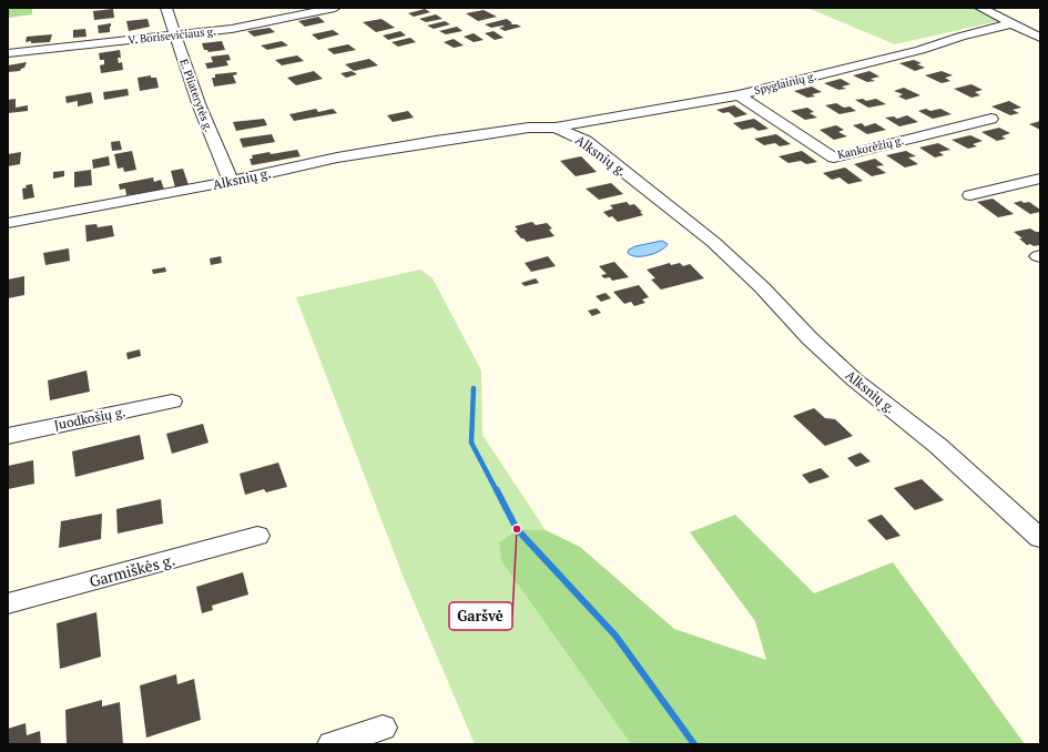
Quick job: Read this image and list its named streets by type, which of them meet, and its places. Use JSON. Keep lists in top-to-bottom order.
{
  "streets": {
    "street": [
      "V. Borisevičiaus g.",
      "Spyglainių g.",
      "E. Pliaterytės g.",
      "Kankorėžių g.",
      "Alksnių g.",
      "Juodkošių g.",
      "Garmiškės g."
    ]
  },
  "crossings": [
    ["V. Borisevičiaus g.", "E. Pliaterytės g."],
    ["Spyglainių g.", "Kankorėžių g."],
    ["Spyglainių g.", "Alksnių g."],
    ["E. Pliaterytės g.", "Alksnių g."]
  ],
  "places": ["Garšvė"]
}
